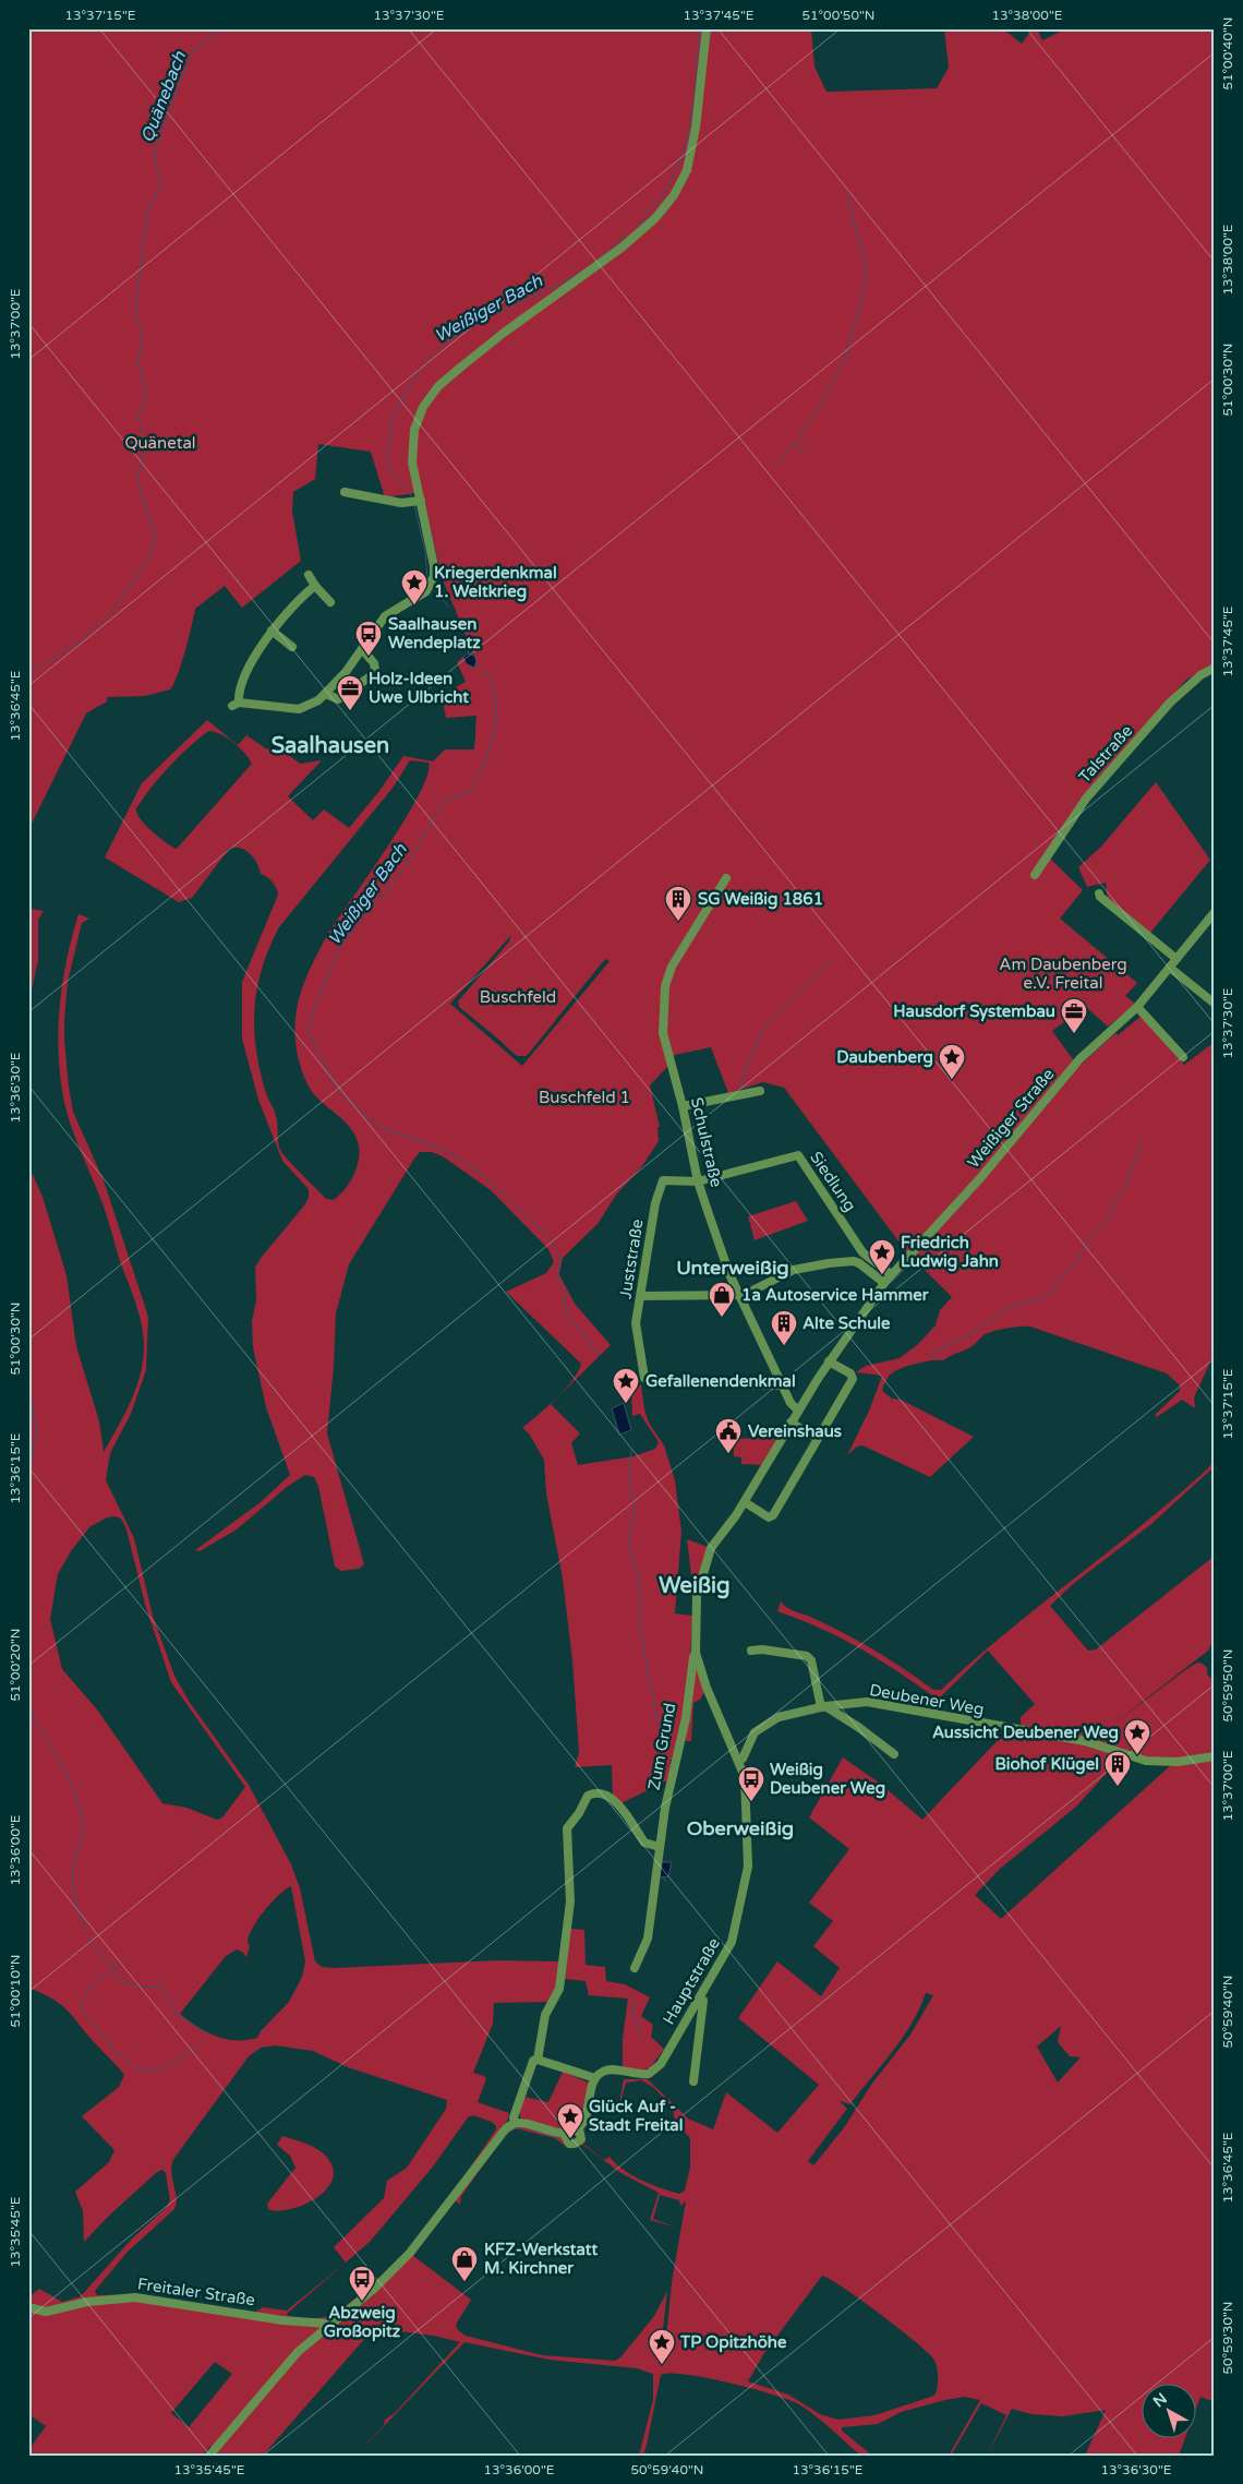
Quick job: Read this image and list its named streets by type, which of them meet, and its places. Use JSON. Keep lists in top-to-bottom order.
{
  "streets": {
    "street": [
      "Talstraße",
      "Weißiger Straße",
      "Schulstraße",
      "Siedlung",
      "Juststraße",
      "Deubener Weg",
      "Zum Grund",
      "Hauptstraße",
      "Freitaler Straße"
    ]
  },
  "crossings": [
    ["Weißiger Straße", "Hauptstraße"],
    ["Schulstraße", "Siedlung"],
    ["Schulstraße", "Juststraße"],
    ["Schulstraße", "Hauptstraße"],
    ["Siedlung", "Juststraße"],
    ["Siedlung", "Hauptstraße"],
    ["Deubener Weg", "Hauptstraße"],
    ["Zum Grund", "Hauptstraße"]
  ],
  "districts": [
    "Saalhausen",
    "Unterweißig",
    "Weißig",
    "Oberweißig"
  ],
  "water": ["Quänebach", "Weißiger Bach"],
  "parks": [
    "Quänetal",
    "Am Daubenberg e.V. Freital",
    "Buschfeld",
    "Buschfeld 1"
  ],
  "places": {
    "place": [
      "Kriegerdenkmal 1. Weltkrieg",
      "Daubenberg",
      "Friedrich Ludwig Jahn",
      "Gefallenendenkmal",
      "Aussicht Deubener Weg",
      "Glück Auf - Stadt Freital",
      "TP Opitzhöhe"
    ],
    "bus stop": ["Saalhausen Wendeplatz", "Weißig Deubener Weg", "Abzweig Großopitz"],
    "office": ["Holz-Ideen Uwe Ulbricht", "Hausdorf Systembau"],
    "building": ["SG Weißig 1861", "Alte Schule", "Biohof Klügel"],
    "shop": ["1a Autoservice Hammer", "KFZ-Werkstatt M. Kirchner"],
    "public building": ["Vereinshaus"]
  },
  "north": "top left",
  "coordinates": [
    "13°37'15\"E",
    "13°37'30\"E",
    "13°37'45\"E",
    "51°00'50\"N",
    "13°38'00\"E",
    "51°00'40\"N",
    "13°37'00\"E",
    "51°00'30\"N",
    "13°36'45\"E",
    "13°36'30\"E",
    "13°36'15\"E",
    "51°00'20\"N",
    "50°59'50\"N",
    "13°36'00\"E",
    "51°00'10\"N",
    "50°59'40\"N",
    "13°35'45\"E",
    "50°59'30\"N"
  ]
}
